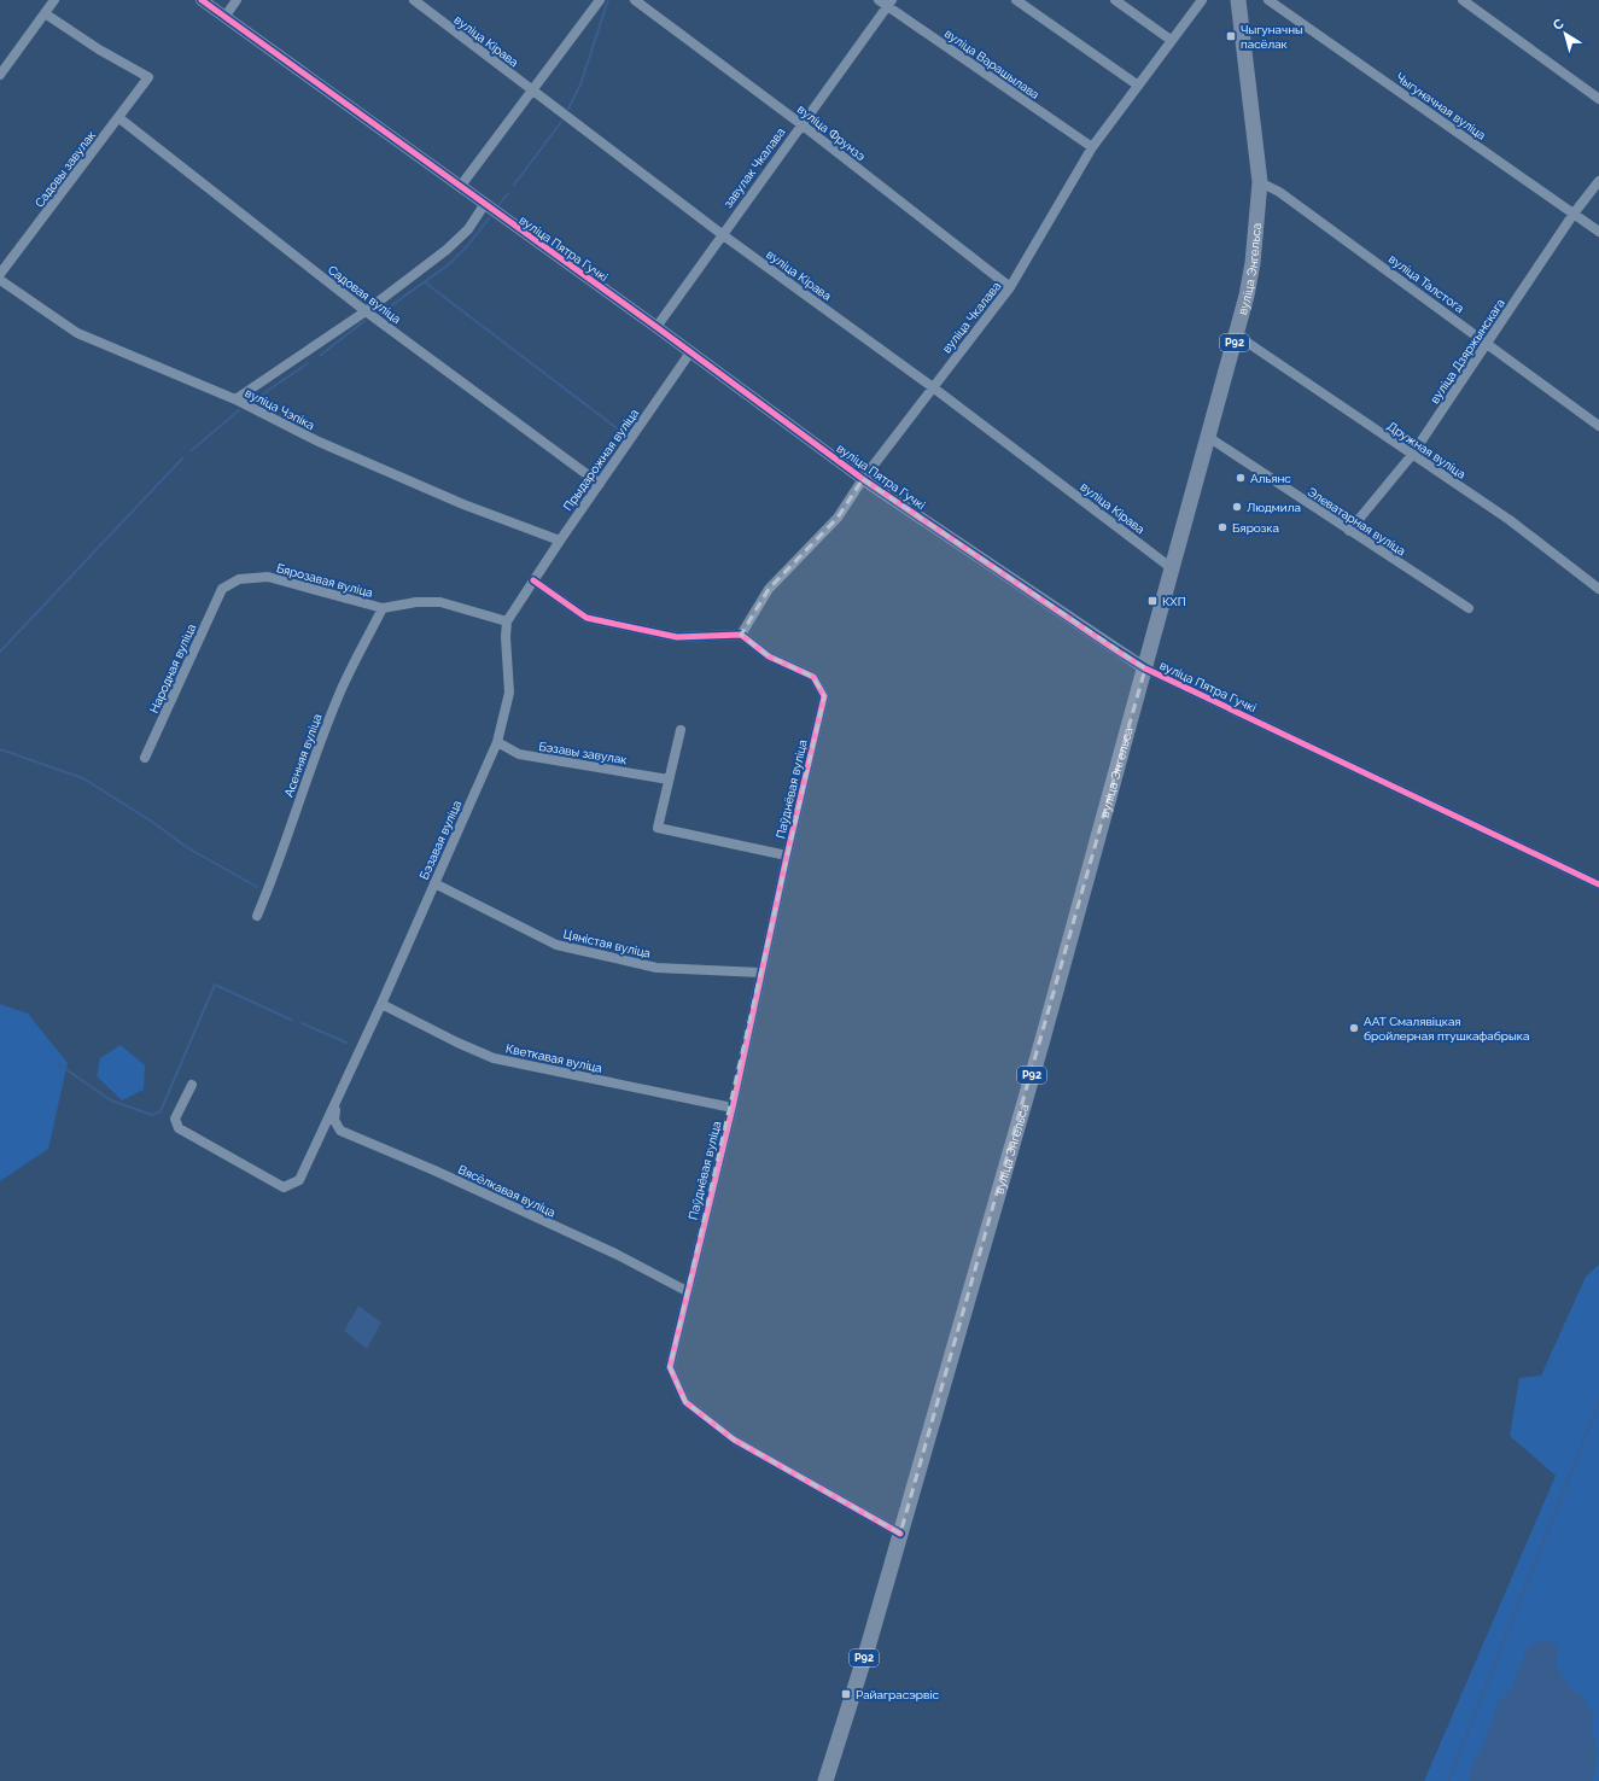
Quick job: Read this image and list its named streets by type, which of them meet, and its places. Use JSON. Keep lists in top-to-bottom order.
{
  "streets": {
    "main road": ["вуліца Энгельса", "Р92"],
    "street": [
      "вуліца Кірава",
      "вуліца Варашылава",
      "Чыгуначная вуліца",
      "вуліца Фрунзэ",
      "завулак Чкалава",
      "Садовы завулак",
      "вуліца Пятра Гучкі",
      "вуліца Талстога",
      "Садовая вуліца",
      "вуліца Чкалава",
      "вуліца Дзяржынскага",
      "вуліца Чэпіка",
      "Дружная вуліца",
      "Прыдарожная вуліца",
      "Элеватарная вуліца",
      "Бярозавая вуліца",
      "Народная вуліца",
      "Бэзавы завулак",
      "Асенняя вуліца",
      "Паўднёвая вуліца",
      "Бэзавая вуліца",
      "Цяністая вуліца",
      "Кветкавая вуліца",
      "Вясёлкавая вуліца"
    ]
  },
  "crossings": [
    ["вуліца Кірава", "завулак Чкалава"],
    ["вуліца Кірава", "вуліца Энгельса"],
    ["вуліца Кірава", "вуліца Чкалава"],
    ["вуліца Варашылава", "завулак Чкалава"],
    ["вуліца Варашылава", "вуліца Чкалава"],
    ["Чыгуначная вуліца", "вуліца Дзяржынскага"],
    ["вуліца Фрунзэ", "завулак Чкалава"],
    ["вуліца Фрунзэ", "вуліца Чкалава"],
    ["завулак Чкалава", "вуліца Пятра Гучкі"],
    ["Садовы завулак", "Садовая вуліца"],
    ["вуліца Пятра Гучкі", "вуліца Энгельса"],
    ["вуліца Пятра Гучкі", "вуліца Чкалава"],
    ["вуліца Пятра Гучкі", "Прыдарожная вуліца"],
    ["вуліца Энгельса", "вуліца Талстога"],
    ["вуліца Энгельса", "Р92"],
    ["вуліца Энгельса", "Дружная вуліца"],
    ["вуліца Энгельса", "Элеватарная вуліца"],
    ["вуліца Энгельса", "Паўднёвая вуліца"],
    ["вуліца Талстога", "вуліца Дзяржынскага"],
    ["Садовая вуліца", "Прыдарожная вуліца"],
    ["вуліца Чкалава", "Паўднёвая вуліца"],
    ["Р92", "Паўднёвая вуліца"],
    ["вуліца Дзяржынскага", "Дружная вуліца"],
    ["вуліца Дзяржынскага", "Элеватарная вуліца"],
    ["вуліца Чэпіка", "Прыдарожная вуліца"],
    ["Бярозавая вуліца", "Народная вуліца"],
    ["Бярозавая вуліца", "Асенняя вуліца"],
    ["Бярозавая вуліца", "Бэзавая вуліца"],
    ["Бэзавы завулак", "Бэзавая вуліца"],
    ["Паўднёвая вуліца", "Цяністая вуліца"],
    ["Паўднёвая вуліца", "Кветкавая вуліца"],
    ["Паўднёвая вуліца", "Вясёлкавая вуліца"],
    ["Бэзавая вуліца", "Цяністая вуліца"],
    ["Бэзавая вуліца", "Кветкавая вуліца"],
    ["Бэзавая вуліца", "Вясёлкавая вуліца"]
  ],
  "places": {
    "transit": ["Чыгуначны пасёлак", "КХП", "Райаграсэрвіс"],
    "other": [
      "Альянс",
      "Людмила",
      "Бярозка",
      "ААТ Смалявіцкая бройлерная птушкафабрыка"
    ]
  },
  "north": "top left"
}
